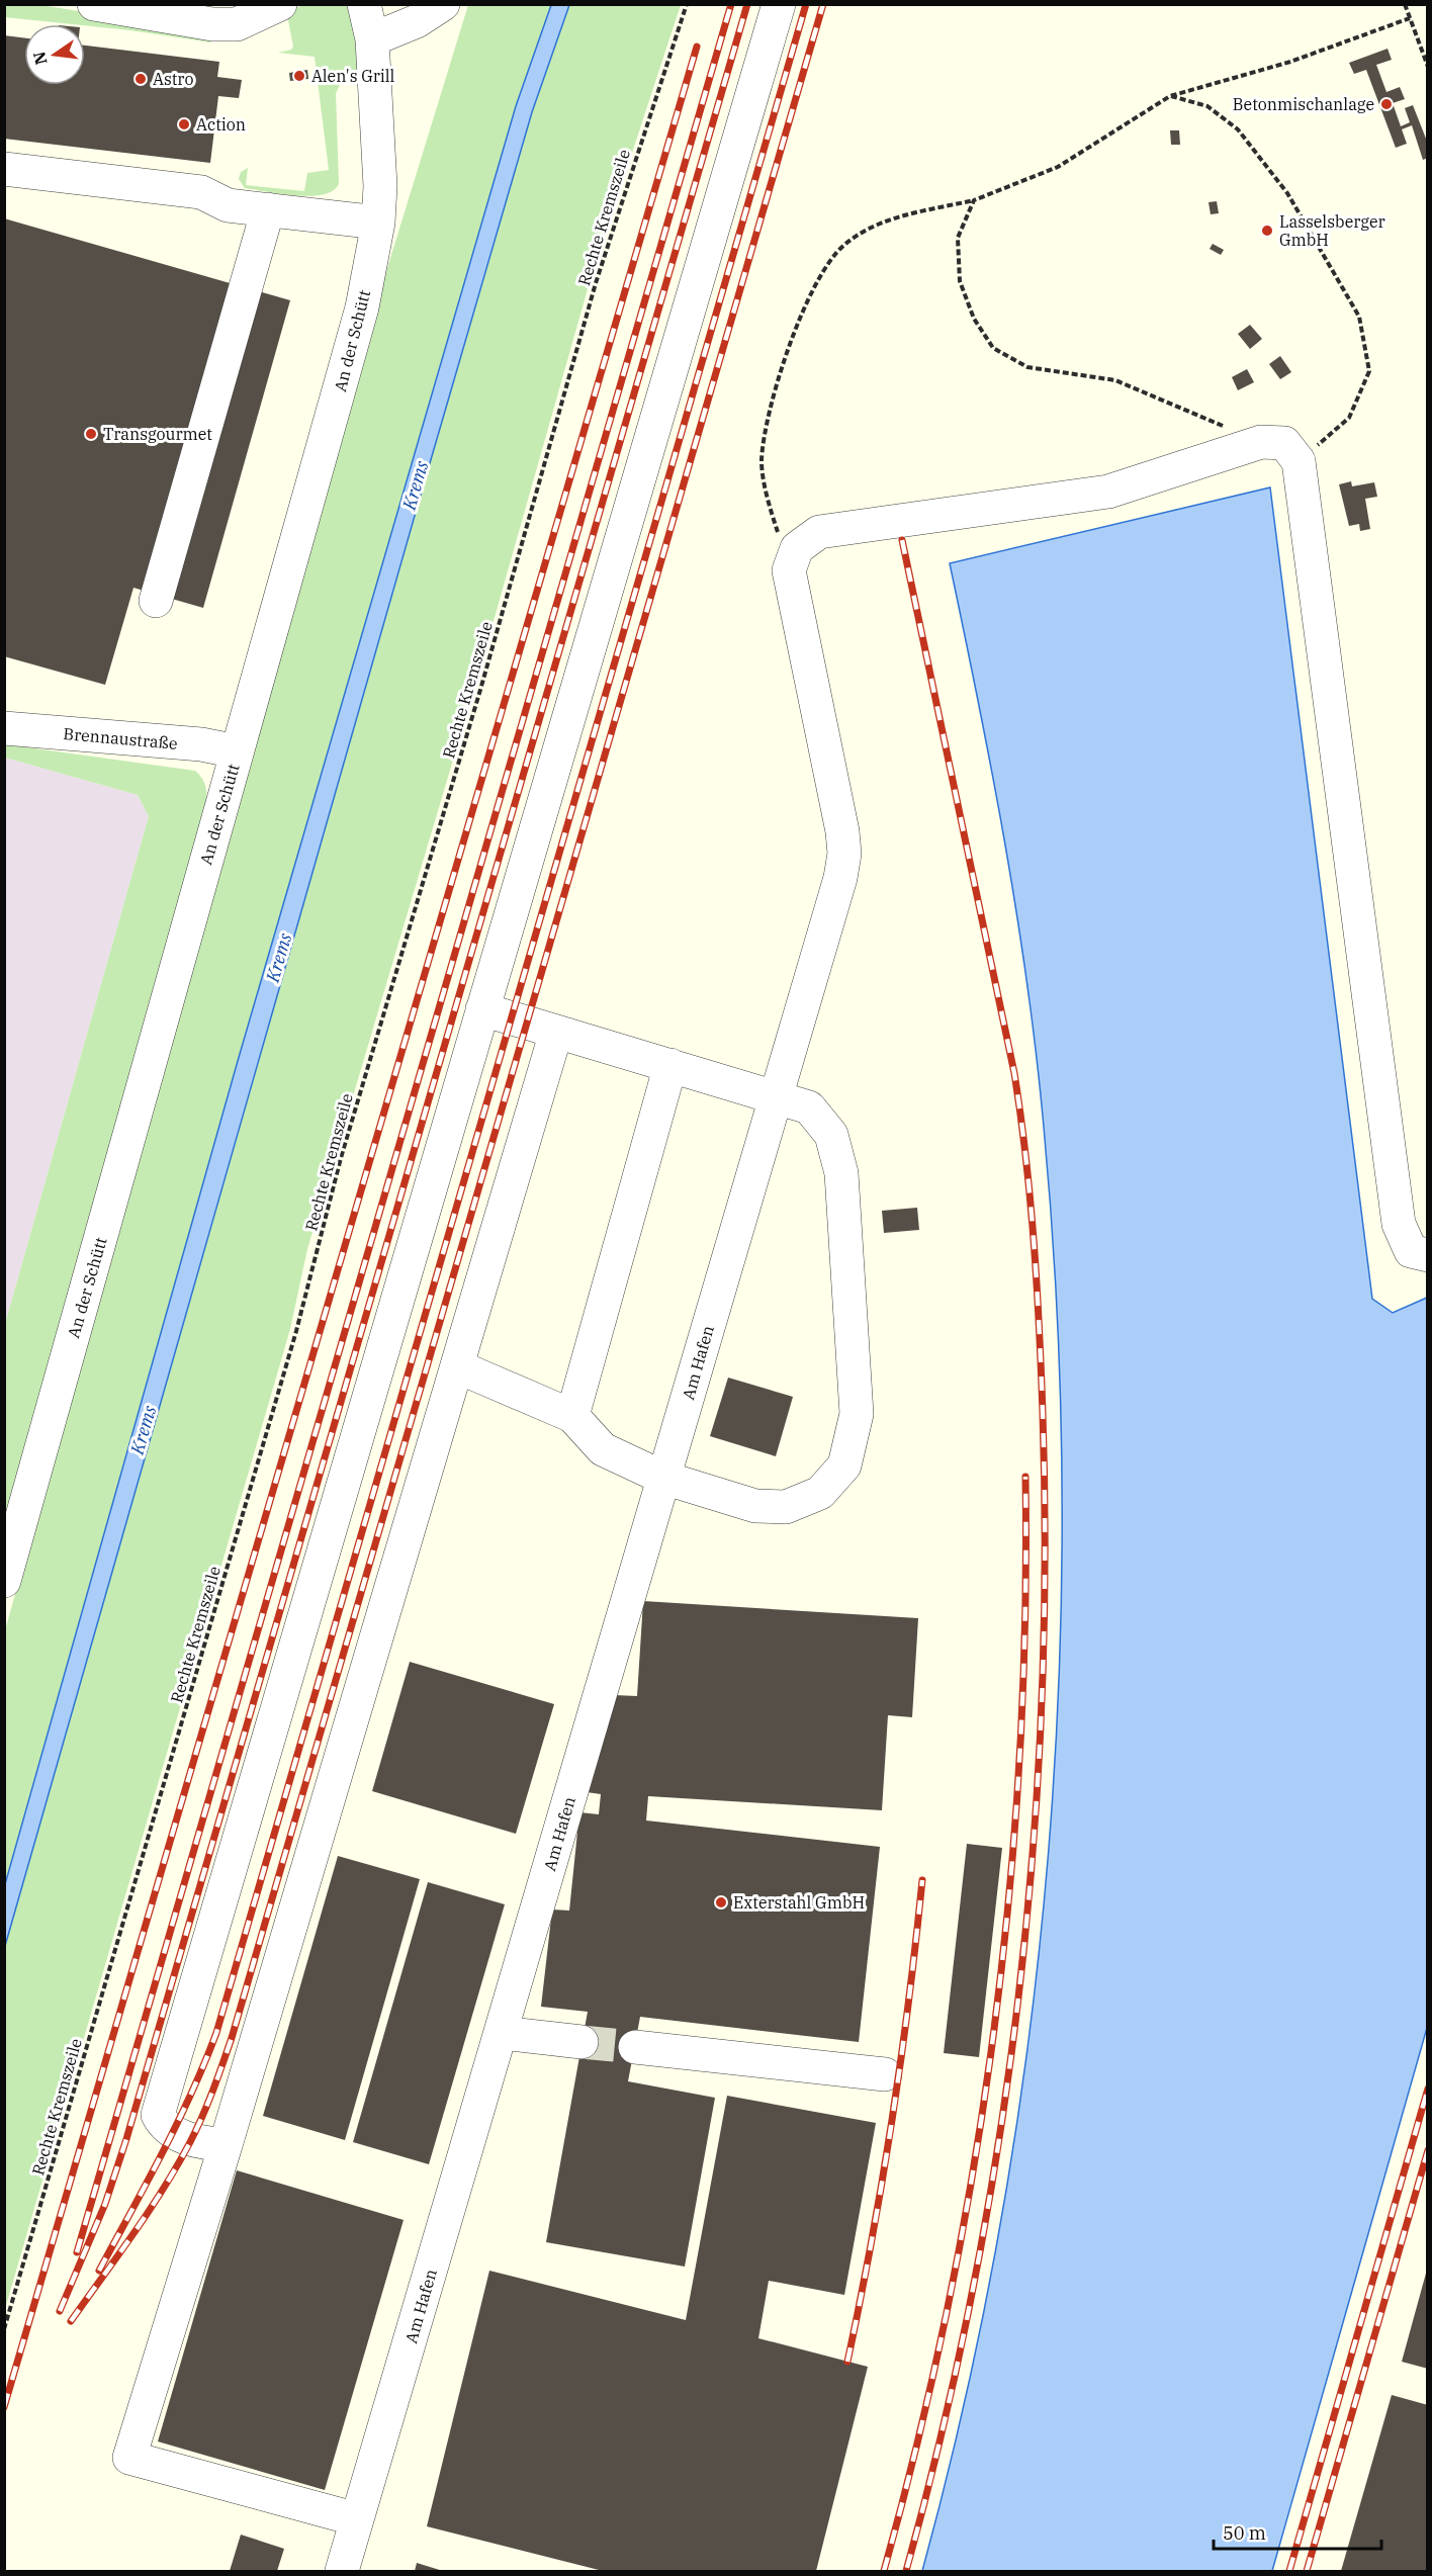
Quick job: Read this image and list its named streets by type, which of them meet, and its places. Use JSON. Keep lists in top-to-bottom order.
{
  "streets": {
    "street": ["An der Schütt", "Brennaustraße", "Am Hafen"],
    "path": ["Rechte Kremszeile"]
  },
  "crossings": [
    ["An der Schütt", "Brennaustraße"]
  ],
  "water": ["Krems"],
  "places": [
    "Alen's Grill",
    "Astro",
    "Betonmischanlage",
    "Action",
    "Lasselsberger GmbH",
    "Transgourmet",
    "Exterstahl GmbH"
  ],
  "scale_bar": "50 m",
  "north": "left"
}
